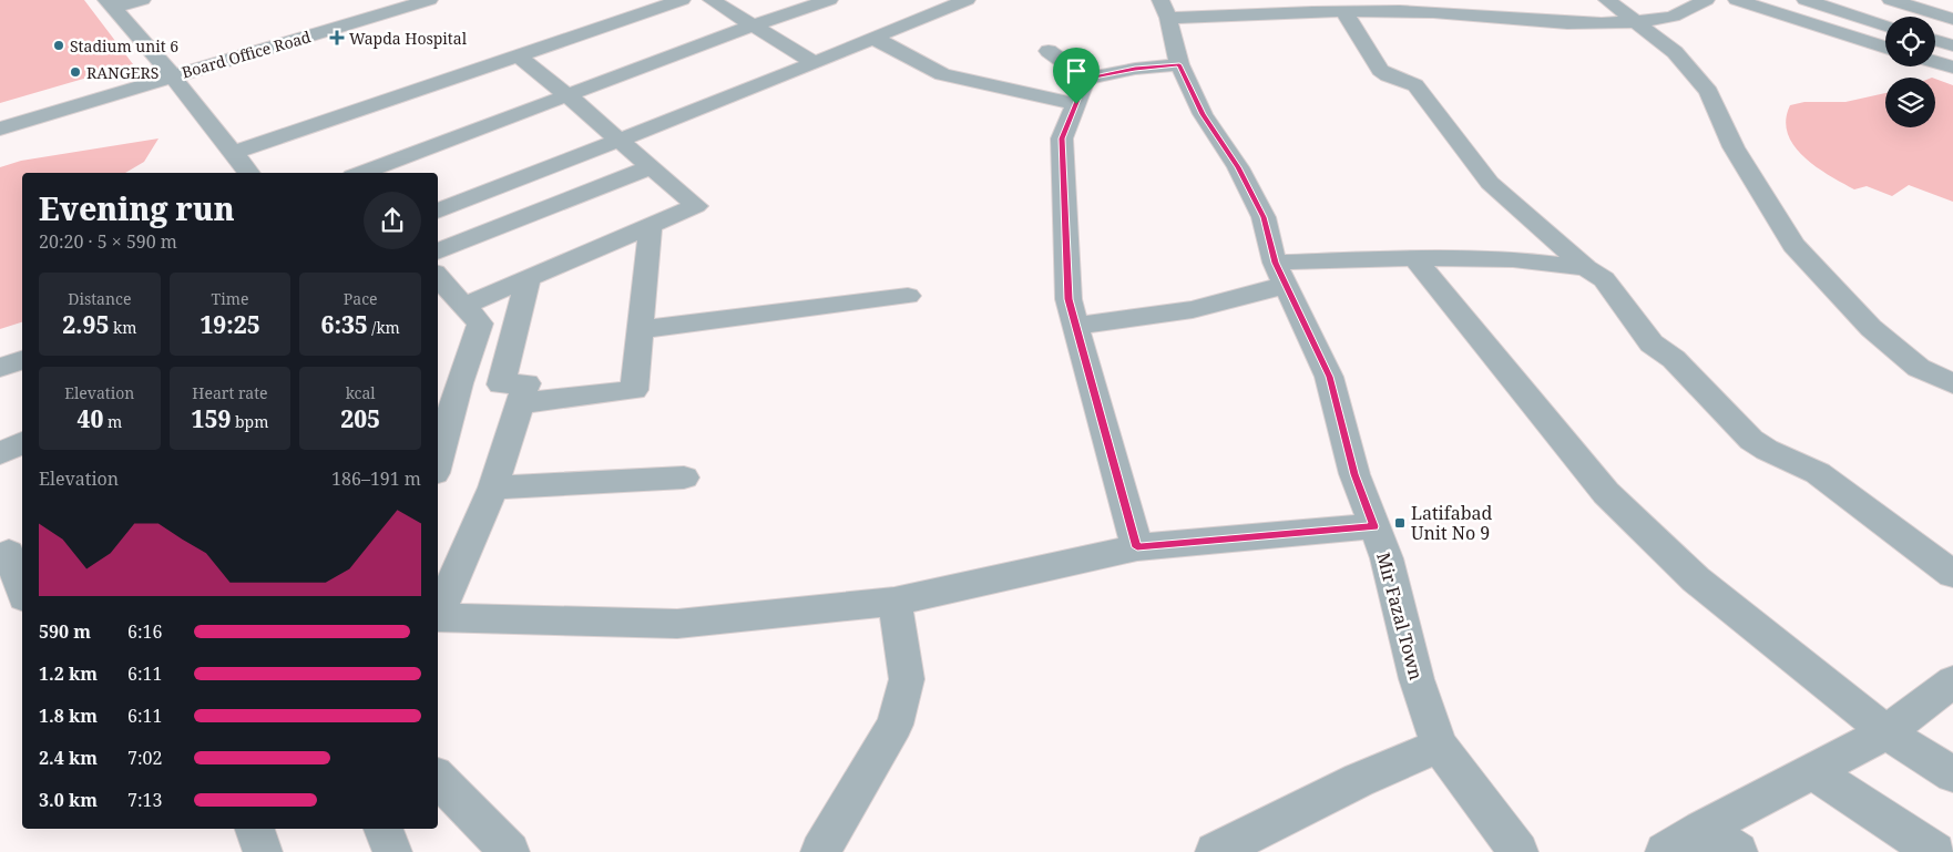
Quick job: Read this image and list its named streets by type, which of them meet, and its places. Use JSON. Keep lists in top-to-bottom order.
{
  "streets": {
    "street": ["Board Office Road", "Mir Fazal Town"]
  },
  "places": {
    "health": ["Wapda Hospital"],
    "other": ["Stadium unit 6", "RANGERS"],
    "transit": ["Latifabad Unit No 9"]
  },
  "page": {
    "heading": ["Evening run", "20:20 · 5 × 590 m"],
    "stats": [
      ["Distance", "2.95 km"],
      ["Time", "19:25"],
      ["Pace", "6:35 /km"],
      ["Elevation", "40 m"],
      ["Heart rate", "159 bpm"],
      ["kcal", "205"]
    ],
    "chart": ["Elevation", "186–191 m"],
    "list": [
      {
        "name": "590 m",
        "note": "6:16"
      },
      {
        "name": "1.2 km",
        "note": "6:11"
      },
      {
        "name": "1.8 km",
        "note": "6:11"
      },
      {
        "name": "2.4 km",
        "note": "7:02"
      },
      {
        "name": "3.0 km",
        "note": "7:13"
      }
    ]
  }
}
